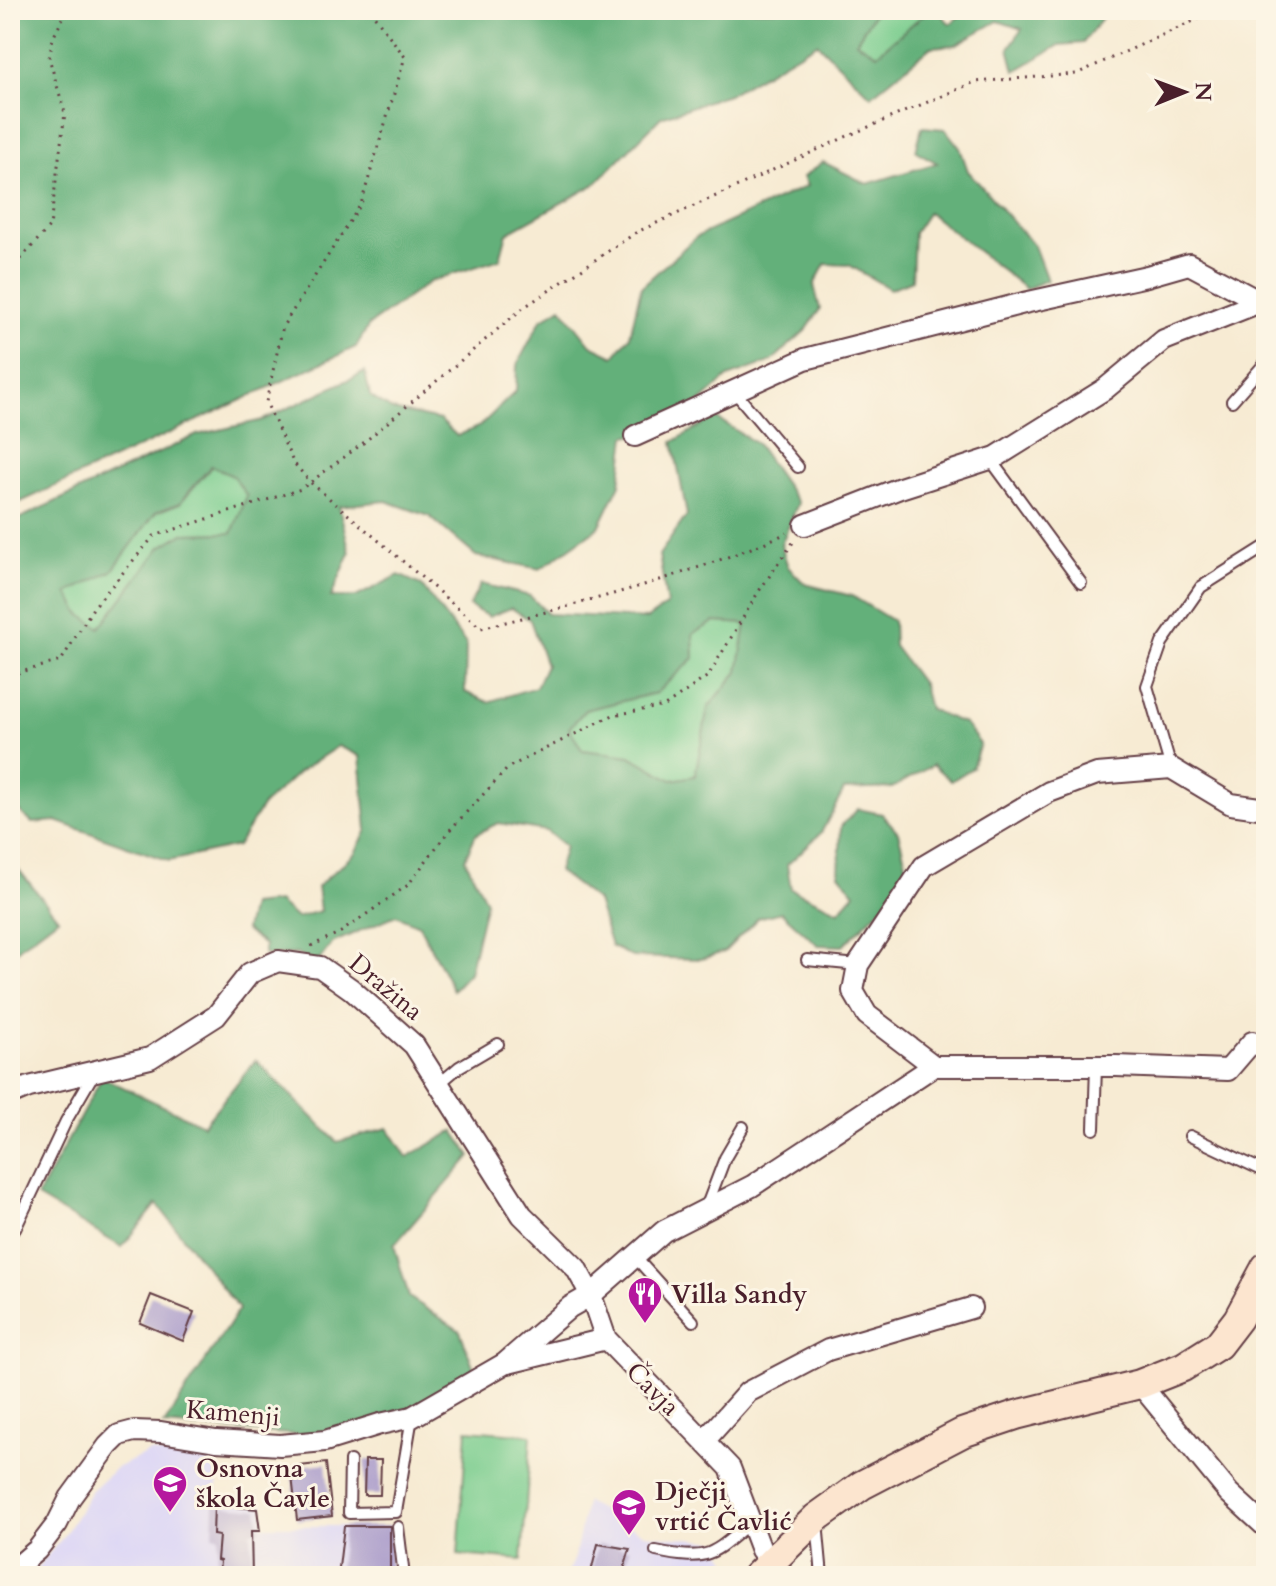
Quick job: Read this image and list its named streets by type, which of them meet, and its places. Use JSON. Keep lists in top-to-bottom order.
{
  "streets": {
    "main road": ["Čavja"],
    "street": ["Dražina", "Kamenji"]
  },
  "crossings": [
    ["Dražina", "Čavja"],
    ["Dražina", "Kamenji"],
    ["Čavja", "Kamenji"]
  ],
  "places": {
    "restaurant": ["Villa Sandy"],
    "school or university": ["Osnovna škola Čavle", "Dječji vrtić Čavlić"]
  },
  "north": "right"
}
